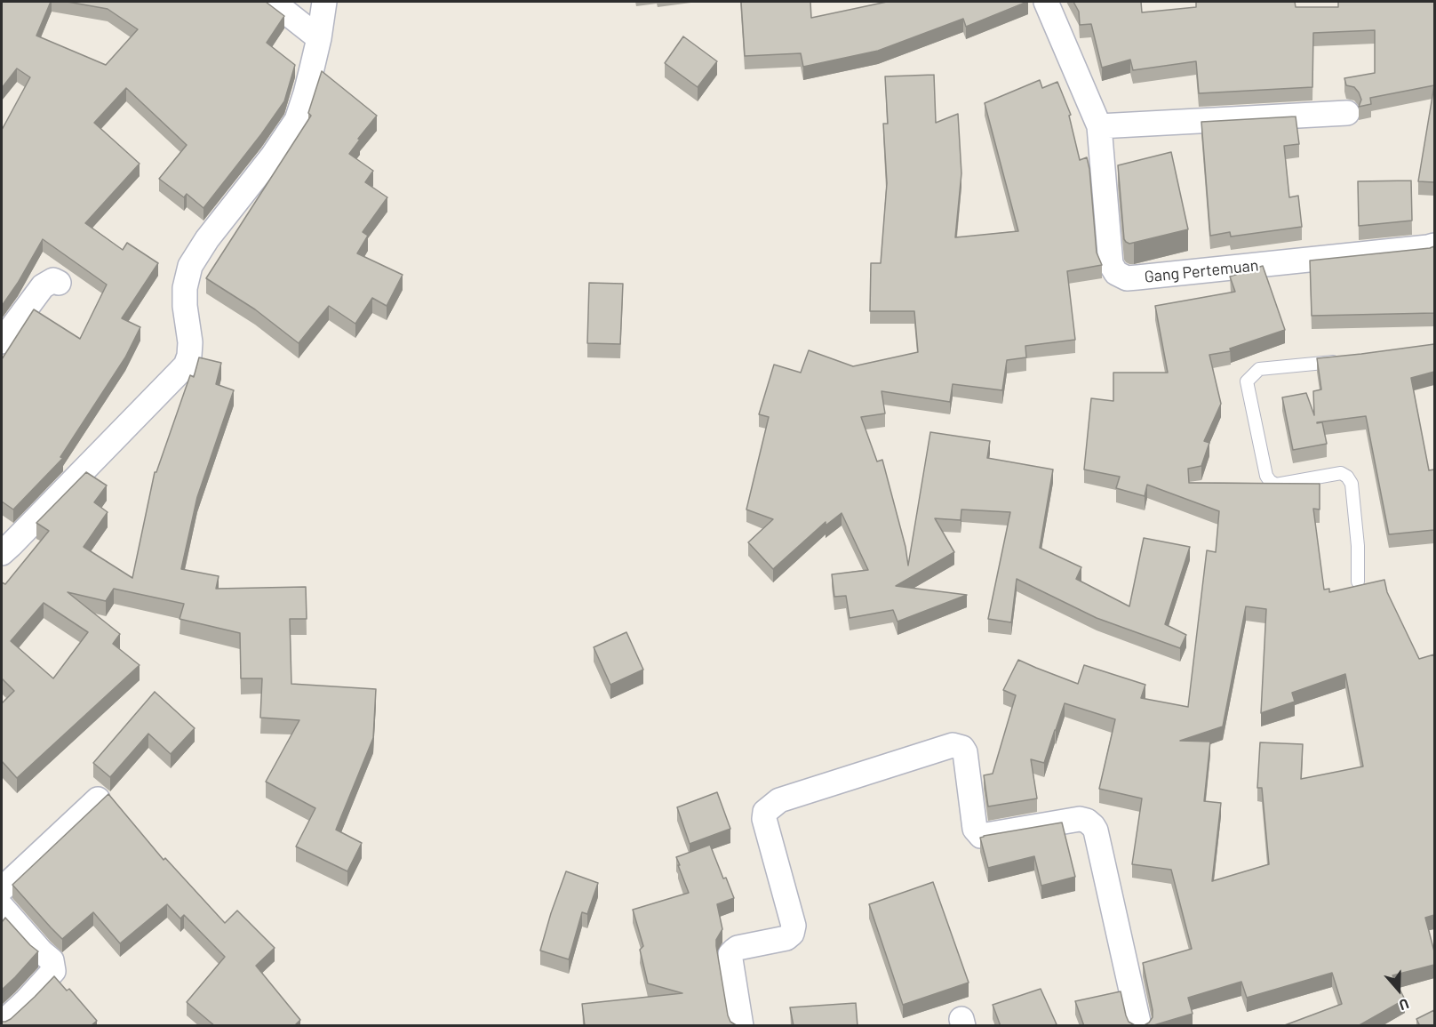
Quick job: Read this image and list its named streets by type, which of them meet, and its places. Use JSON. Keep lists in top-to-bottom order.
{
  "streets": {
    "street": ["Gang Pertemuan"]
  },
  "north": "bottom"
}
